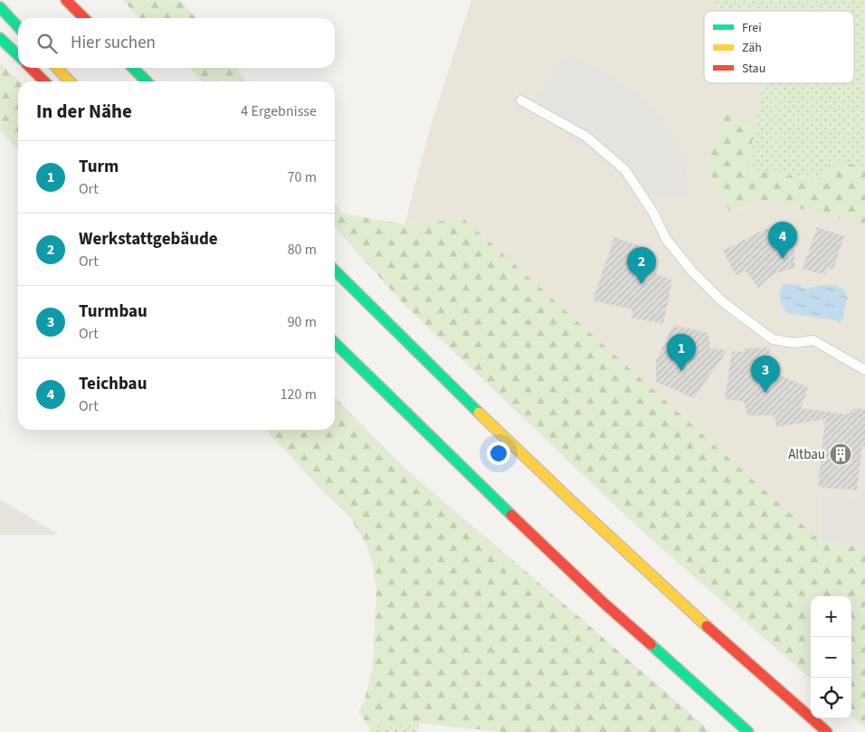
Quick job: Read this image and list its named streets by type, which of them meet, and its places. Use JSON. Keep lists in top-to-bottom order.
{
  "places": {
    "building": ["Altbau"]
  },
  "legend": ["Frei", "Zäh", "Stau"],
  "page": {
    "search": "Hier suchen",
    "heading": ["In der Nähe", "4 Ergebnisse"],
    "list": [
      {
        "mark": "1",
        "name": "Turm",
        "note": "Ort",
        "value": "70 m"
      },
      {
        "mark": "2",
        "name": "Werkstattgebäude",
        "note": "Ort",
        "value": "80 m"
      },
      {
        "mark": "3",
        "name": "Turmbau",
        "note": "Ort",
        "value": "90 m"
      },
      {
        "mark": "4",
        "name": "Teichbau",
        "note": "Ort",
        "value": "120 m"
      }
    ],
    "pins": [
      "4",
      "2",
      "1",
      "3"
    ],
    "map_buttons": ["+", "−"]
  }
}
